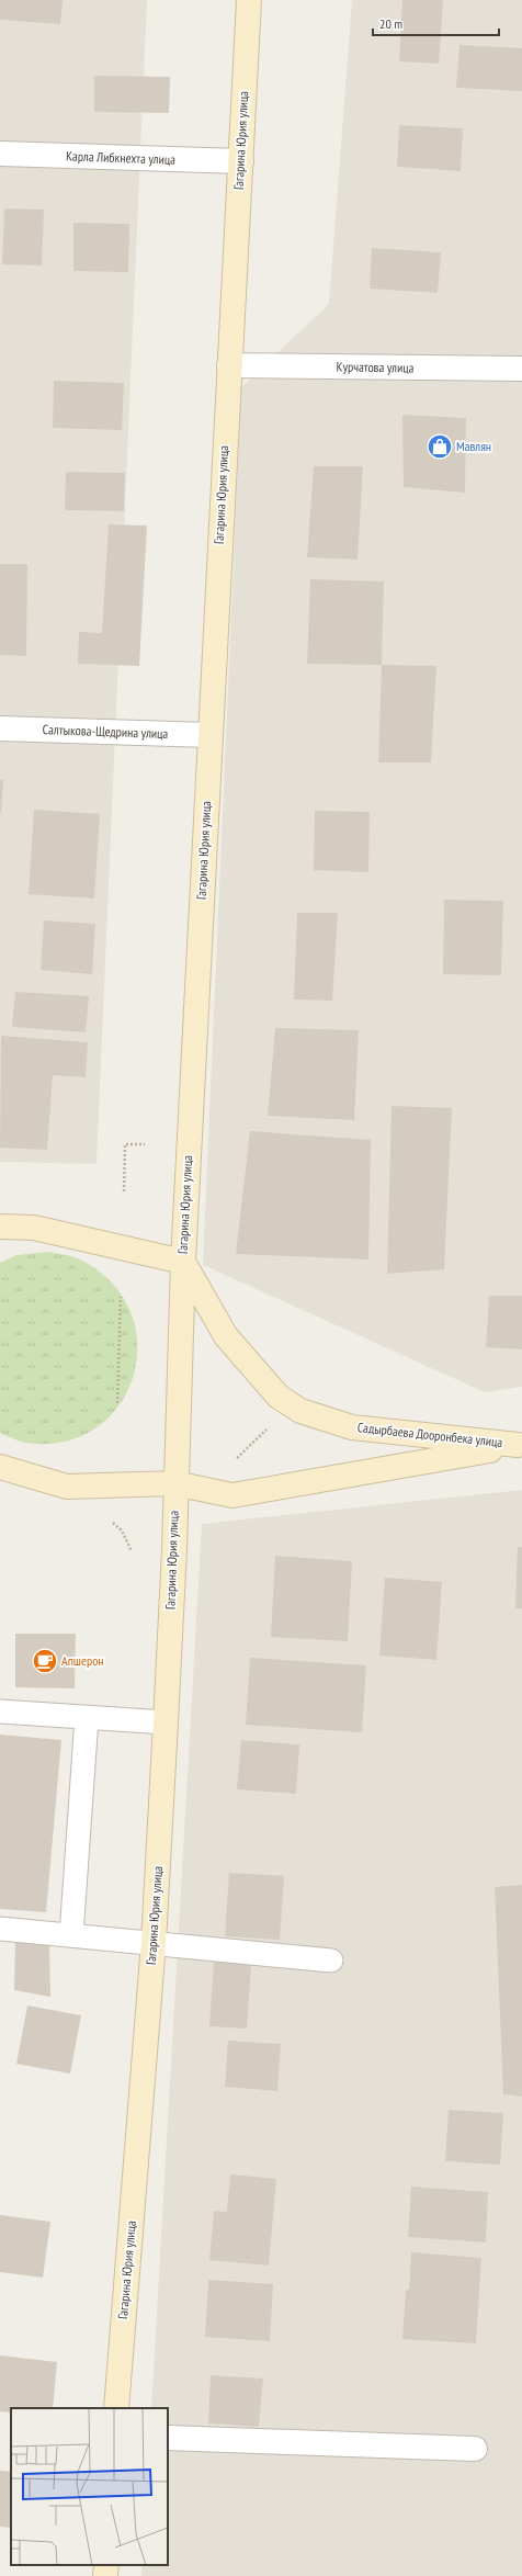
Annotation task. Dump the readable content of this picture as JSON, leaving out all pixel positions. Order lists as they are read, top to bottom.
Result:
{
  "streets": {
    "main road": ["Гагарина Юрия улица", "Садырбаева Дооронбека улица"],
    "street": ["Карла Либкнехта улица", "Курчатова улица", "Салтыкова-Щедрина улица"]
  },
  "crossings": [
    ["Гагарина Юрия улица", "Карла Либкнехта улица"],
    ["Гагарина Юрия улица", "Курчатова улица"],
    ["Гагарина Юрия улица", "Салтыкова-Щедрина улица"],
    ["Гагарина Юрия улица", "Садырбаева Дооронбека улица"]
  ],
  "places": {
    "shop": ["Мавлян"],
    "cafe": ["Апшерон"]
  },
  "scale_bar": "20 m"
}
